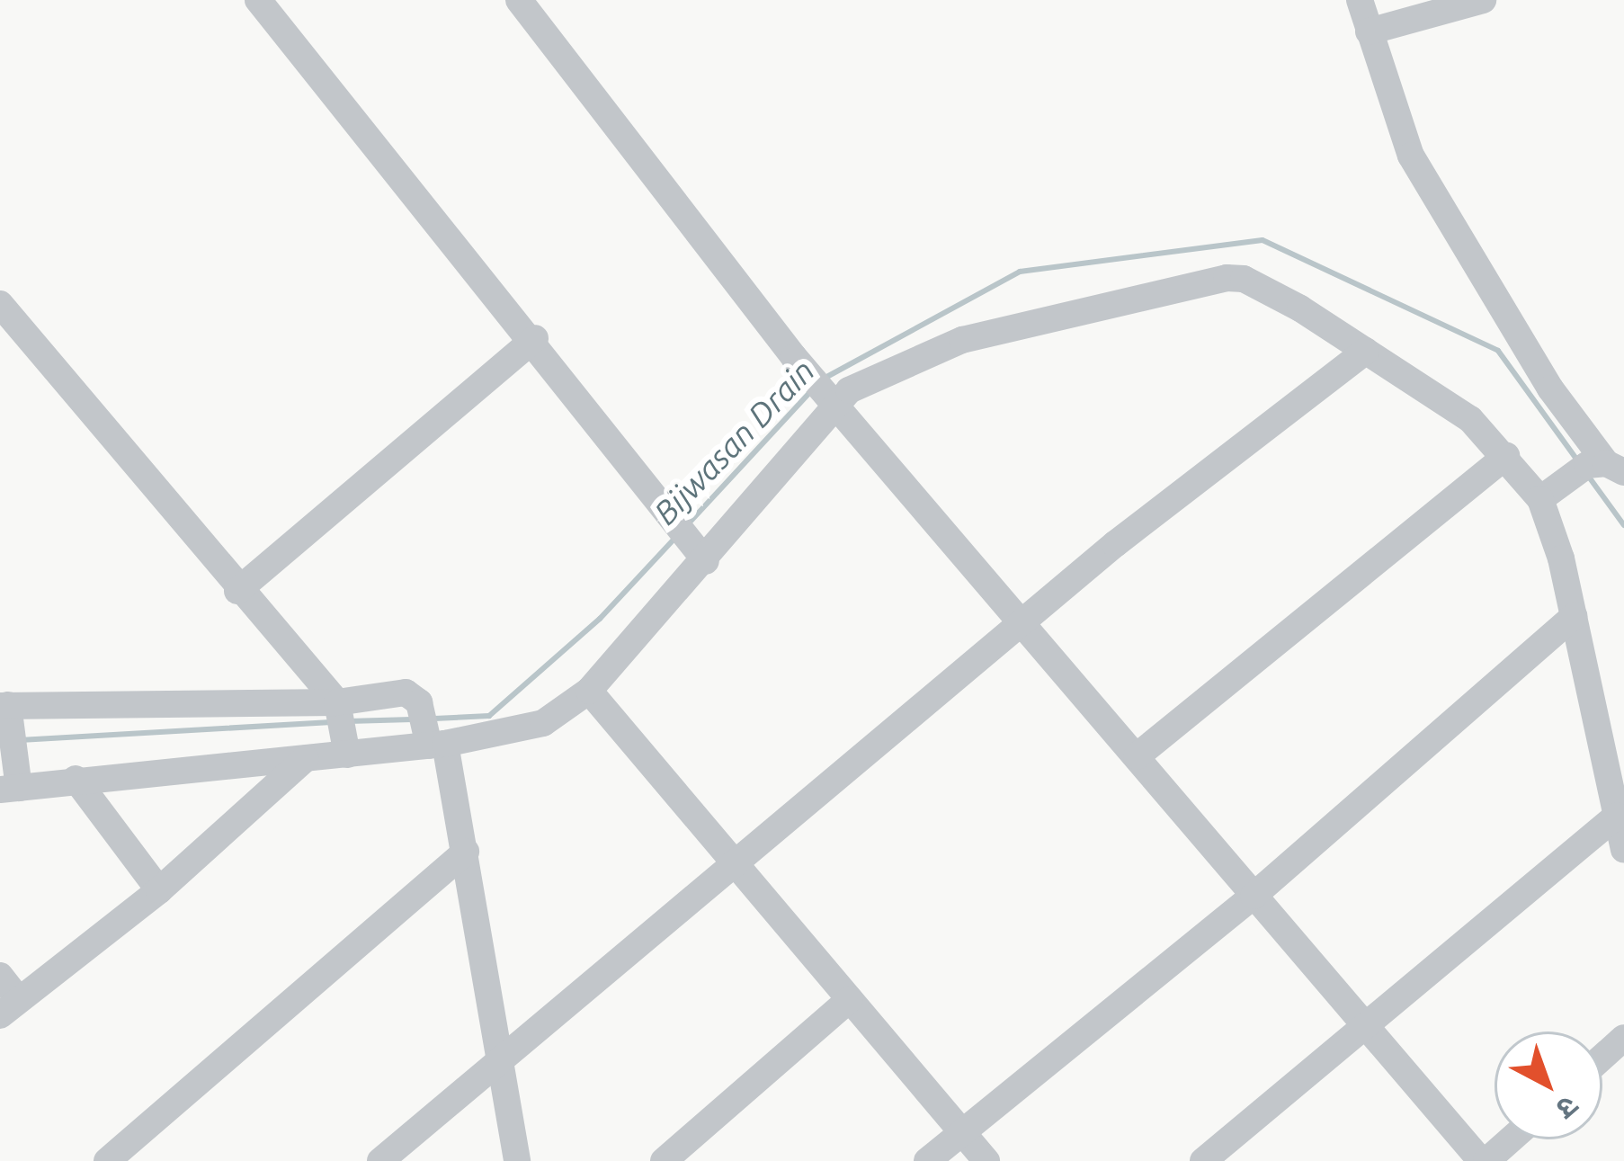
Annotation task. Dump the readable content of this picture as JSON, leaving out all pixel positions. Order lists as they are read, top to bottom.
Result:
{
  "water": ["Bijwasan Drain"],
  "north": "bottom right"
}
